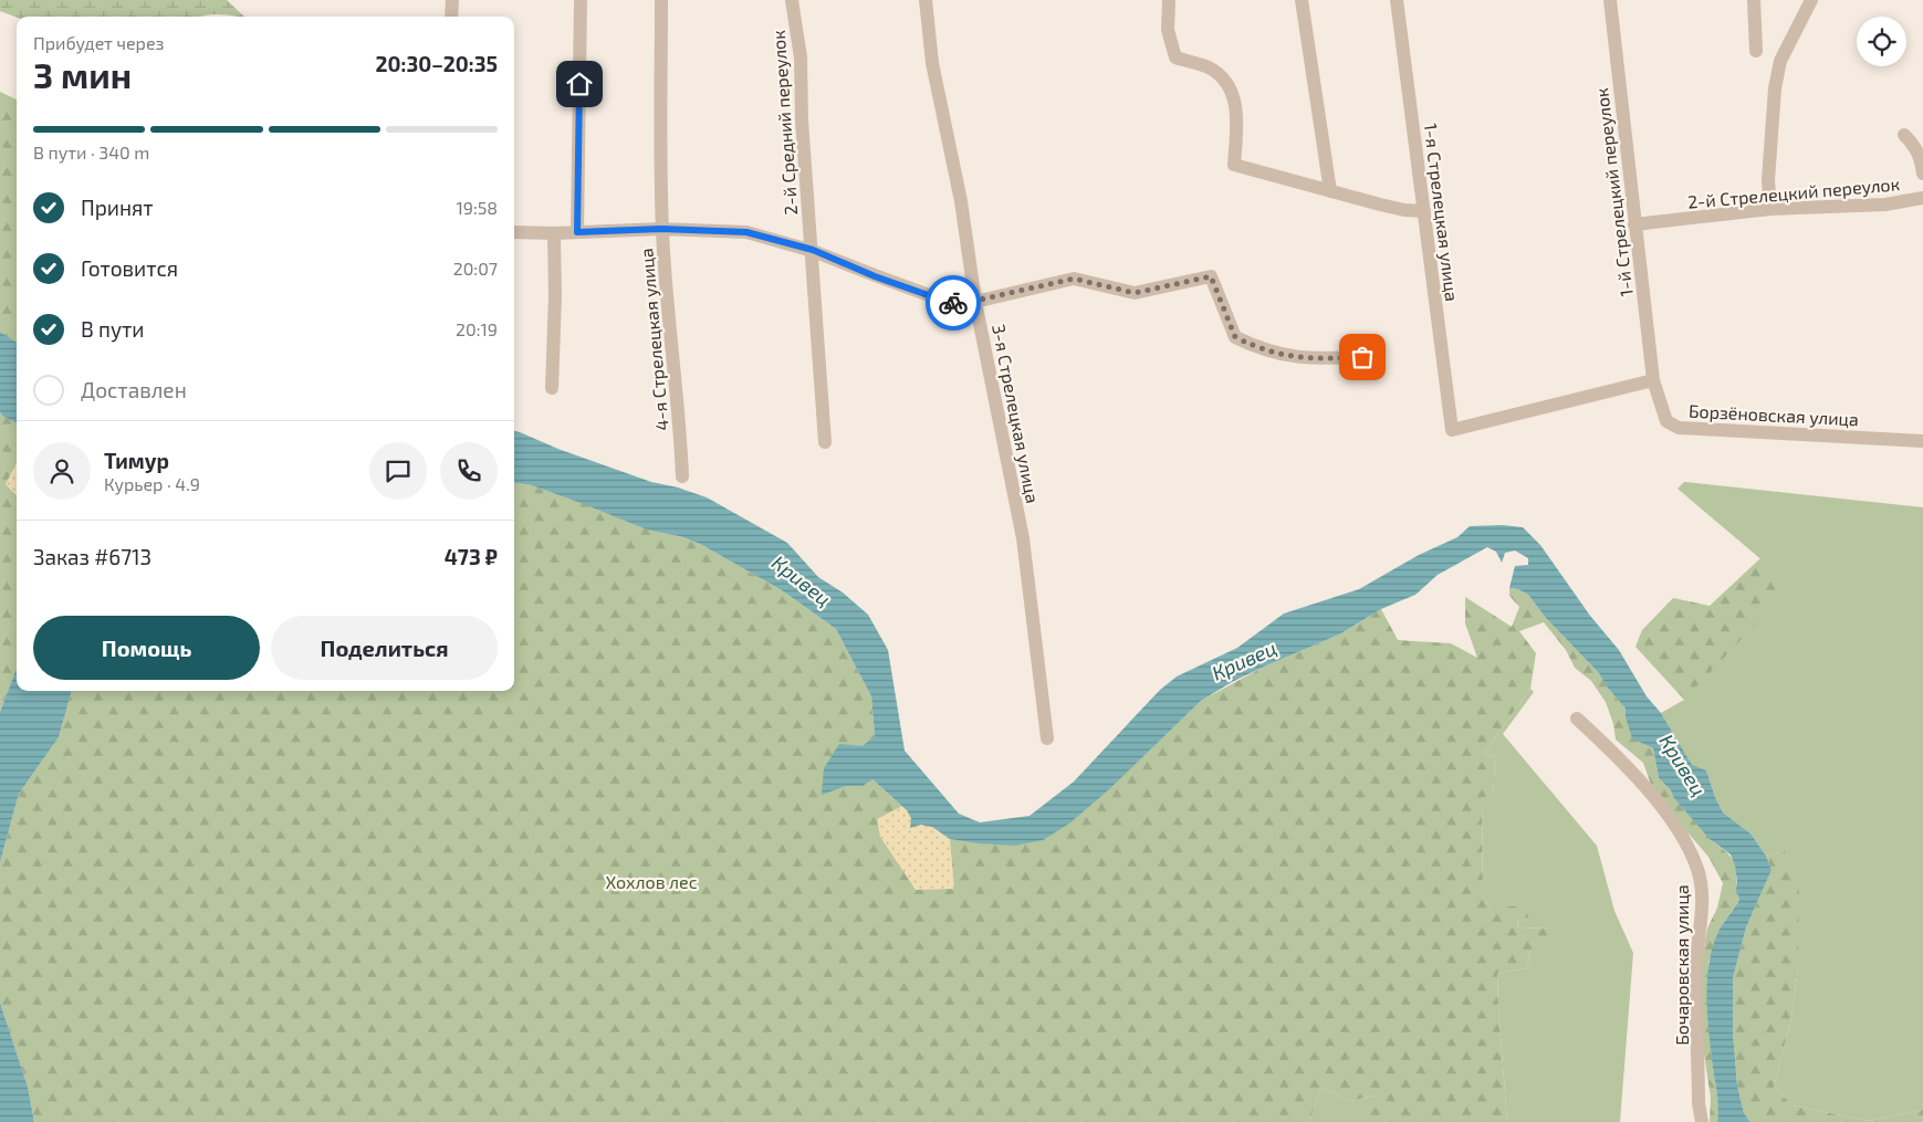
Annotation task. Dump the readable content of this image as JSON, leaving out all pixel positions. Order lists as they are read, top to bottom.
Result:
{
  "streets": {
    "street": [
      "2-й Средний переулок",
      "1-й Стрелецкий переулок",
      "2-й Стрелецкий переулок",
      "1-я Стрелецкая улица",
      "4-я Стрелецкая улица",
      "3-я Стрелецкая улица",
      "Борзёновская улица",
      "Бочаровская улица"
    ]
  },
  "crossings": [
    ["1-й Стрелецкий переулок", "2-й Стрелецкий переулок"],
    ["1-й Стрелецкий переулок", "1-я Стрелецкая улица"],
    ["1-й Стрелецкий переулок", "Борзёновская улица"],
    ["1-я Стрелецкая улица", "Борзёновская улица"]
  ],
  "water": ["Кривец"],
  "parks": ["Хохлов лес"],
  "page": {
    "heading": ["3 мин", "Прибудет через", "20:30–20:35"],
    "panel": [
      "Тимур",
      "Курьер · 4.9",
      "Заказ #6713",
      "473 ₽"
    ],
    "bar": "В пути · 340 m",
    "list": [
      ["Принят", "19:58"],
      ["Готовится", "20:07"],
      ["В пути", "20:19"],
      "Доставлен"
    ],
    "buttons": ["Помощь", "Поделиться"]
  }
}
